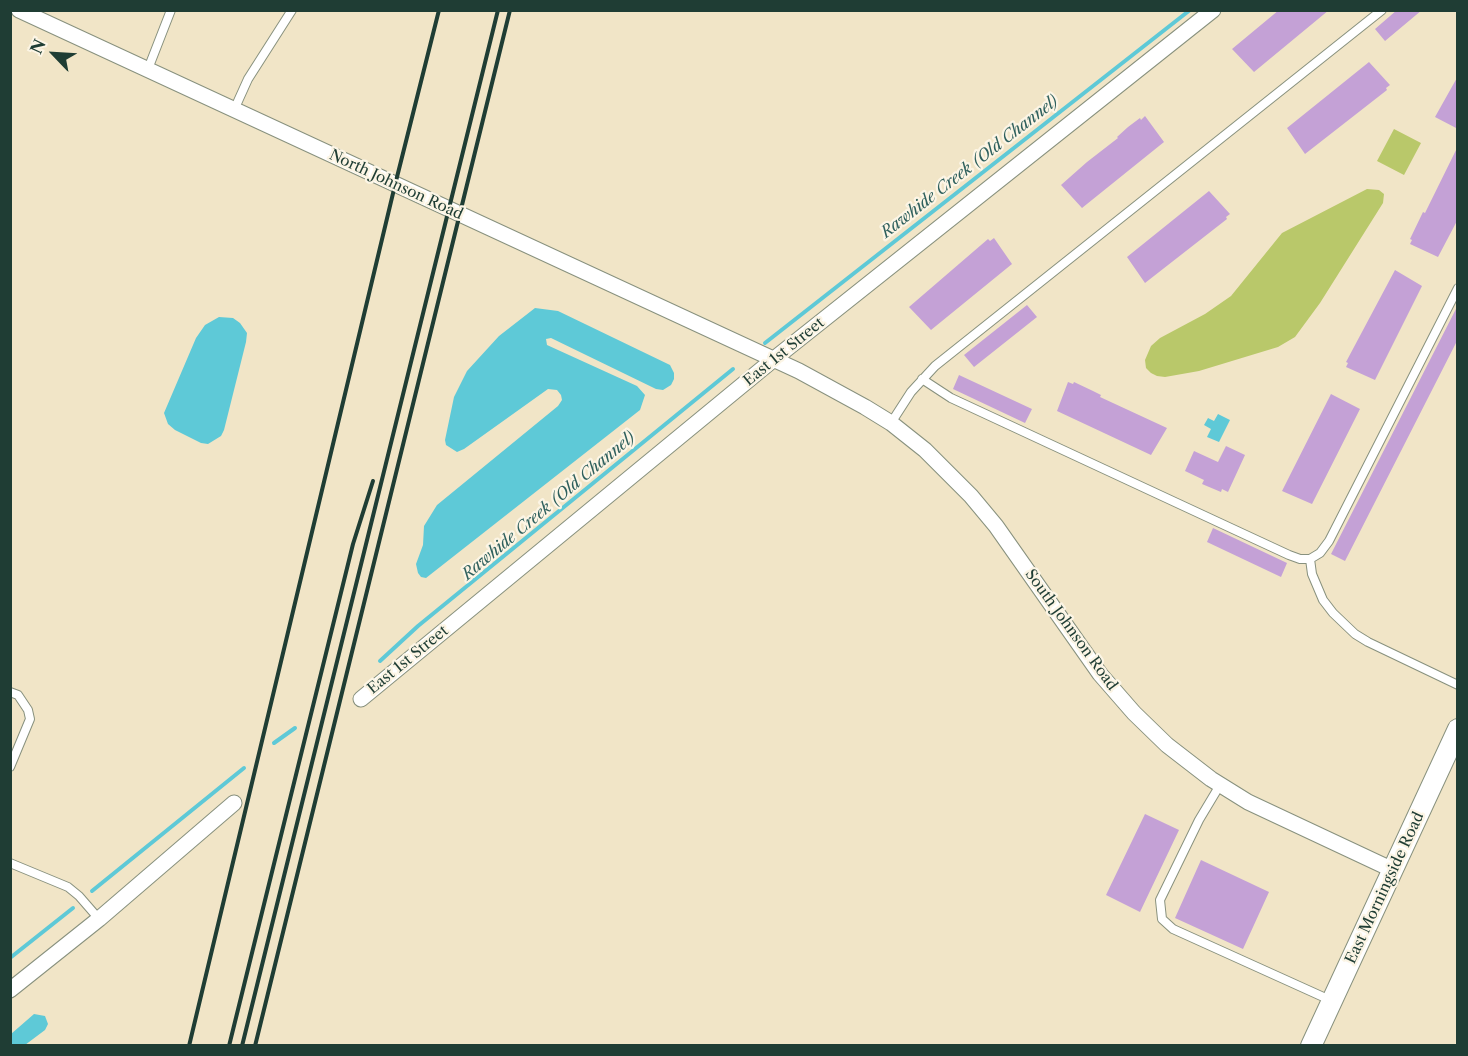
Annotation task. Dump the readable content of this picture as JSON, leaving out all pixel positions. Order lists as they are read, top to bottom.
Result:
{
  "streets": {
    "street": [
      "North Johnson Road",
      "East 1st Street",
      "South Johnson Road",
      "East Morningside Road"
    ]
  },
  "crossings": [
    ["North Johnson Road", "East 1st Street"],
    ["North Johnson Road", "South Johnson Road"],
    ["East 1st Street", "South Johnson Road"],
    ["South Johnson Road", "East Morningside Road"]
  ],
  "water": ["Rawhide Creek (Old Channel)"],
  "north": "top left"
}
